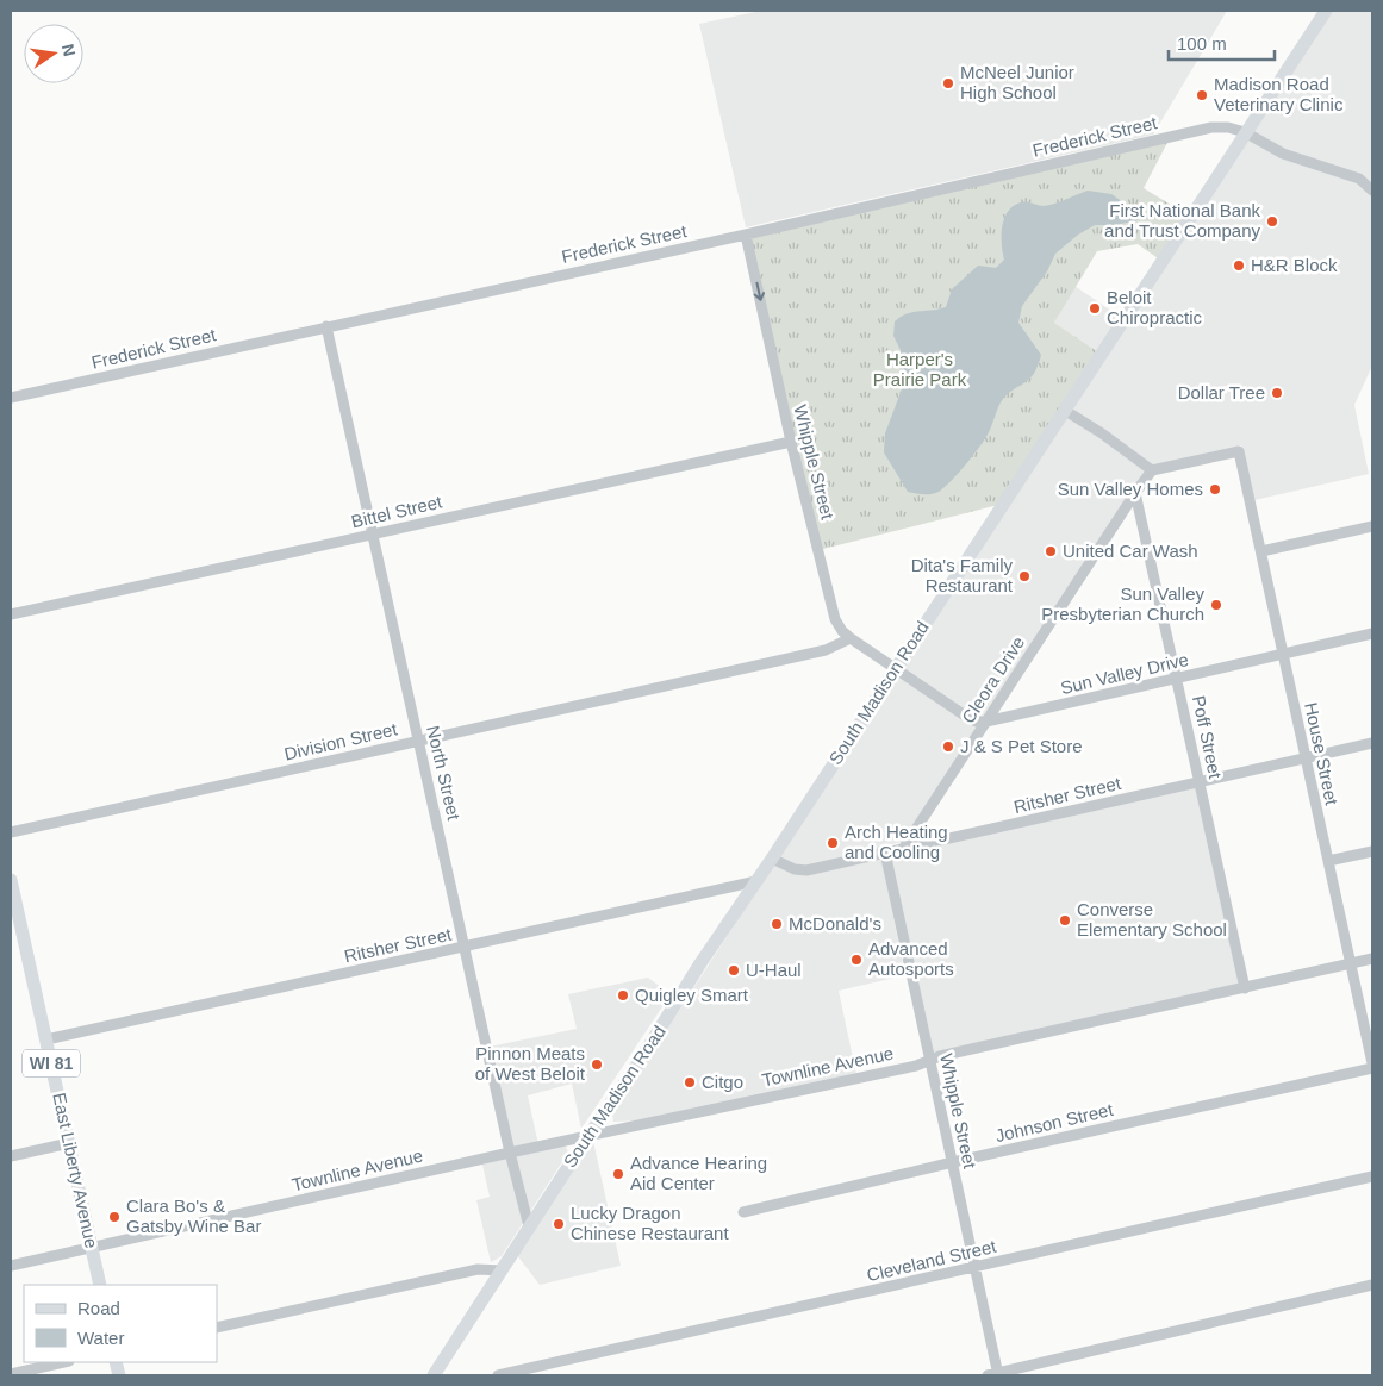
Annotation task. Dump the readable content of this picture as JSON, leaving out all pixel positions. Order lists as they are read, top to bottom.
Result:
{
  "streets": {
    "main road": ["South Madison Road", "WI 81", "East Liberty Avenue"],
    "street": [
      "Frederick Street",
      "Whipple Street",
      "Bittel Street",
      "Sun Valley Drive",
      "Cleora Drive",
      "Poff Street",
      "Division Street",
      "House Street",
      "North Street",
      "Ritsher Street",
      "Townline Avenue",
      "Johnson Street",
      "Cleveland Street"
    ]
  },
  "crossings": [
    ["Frederick Street", "Whipple Street"],
    ["Frederick Street", "South Madison Road"],
    ["Frederick Street", "North Street"],
    ["Whipple Street", "Bittel Street"],
    ["Whipple Street", "South Madison Road"],
    ["Whipple Street", "Division Street"],
    ["Whipple Street", "Ritsher Street"],
    ["Whipple Street", "Townline Avenue"],
    ["Whipple Street", "Johnson Street"],
    ["Whipple Street", "Cleveland Street"],
    ["Bittel Street", "North Street"],
    ["Sun Valley Drive", "Cleora Drive"],
    ["Sun Valley Drive", "Poff Street"],
    ["Sun Valley Drive", "House Street"],
    ["Cleora Drive", "Poff Street"],
    ["Cleora Drive", "House Street"],
    ["Cleora Drive", "Ritsher Street"],
    ["South Madison Road", "North Street"],
    ["South Madison Road", "Ritsher Street"],
    ["South Madison Road", "Townline Avenue"],
    ["Poff Street", "Ritsher Street"],
    ["Poff Street", "Townline Avenue"],
    ["Division Street", "North Street"],
    ["House Street", "Ritsher Street"],
    ["House Street", "Townline Avenue"],
    ["North Street", "Ritsher Street"],
    ["North Street", "Townline Avenue"],
    ["Ritsher Street", "East Liberty Avenue"],
    ["Townline Avenue", "East Liberty Avenue"]
  ],
  "parks": ["Harper's Prairie Park"],
  "places": [
    "McNeel Junior High School",
    "Madison Road Veterinary Clinic",
    "First National Bank and Trust Company",
    "H&R Block",
    "Beloit Chiropractic",
    "Dollar Tree",
    "Sun Valley Homes",
    "United Car Wash",
    "Dita's Family Restaurant",
    "Sun Valley Presbyterian Church",
    "J & S Pet Store",
    "Arch Heating and Cooling",
    "Converse Elementary School",
    "McDonald's",
    "Advanced Autosports",
    "U-Haul",
    "Quigley Smart",
    "Pinnon Meats of West Beloit",
    "Citgo",
    "Advance Hearing Aid Center",
    "Clara Bo's & Gatsby Wine Bar",
    "Lucky Dragon Chinese Restaurant"
  ],
  "legend": ["Road", "Water"],
  "scale_bar": "100 m",
  "north": "right"
}
